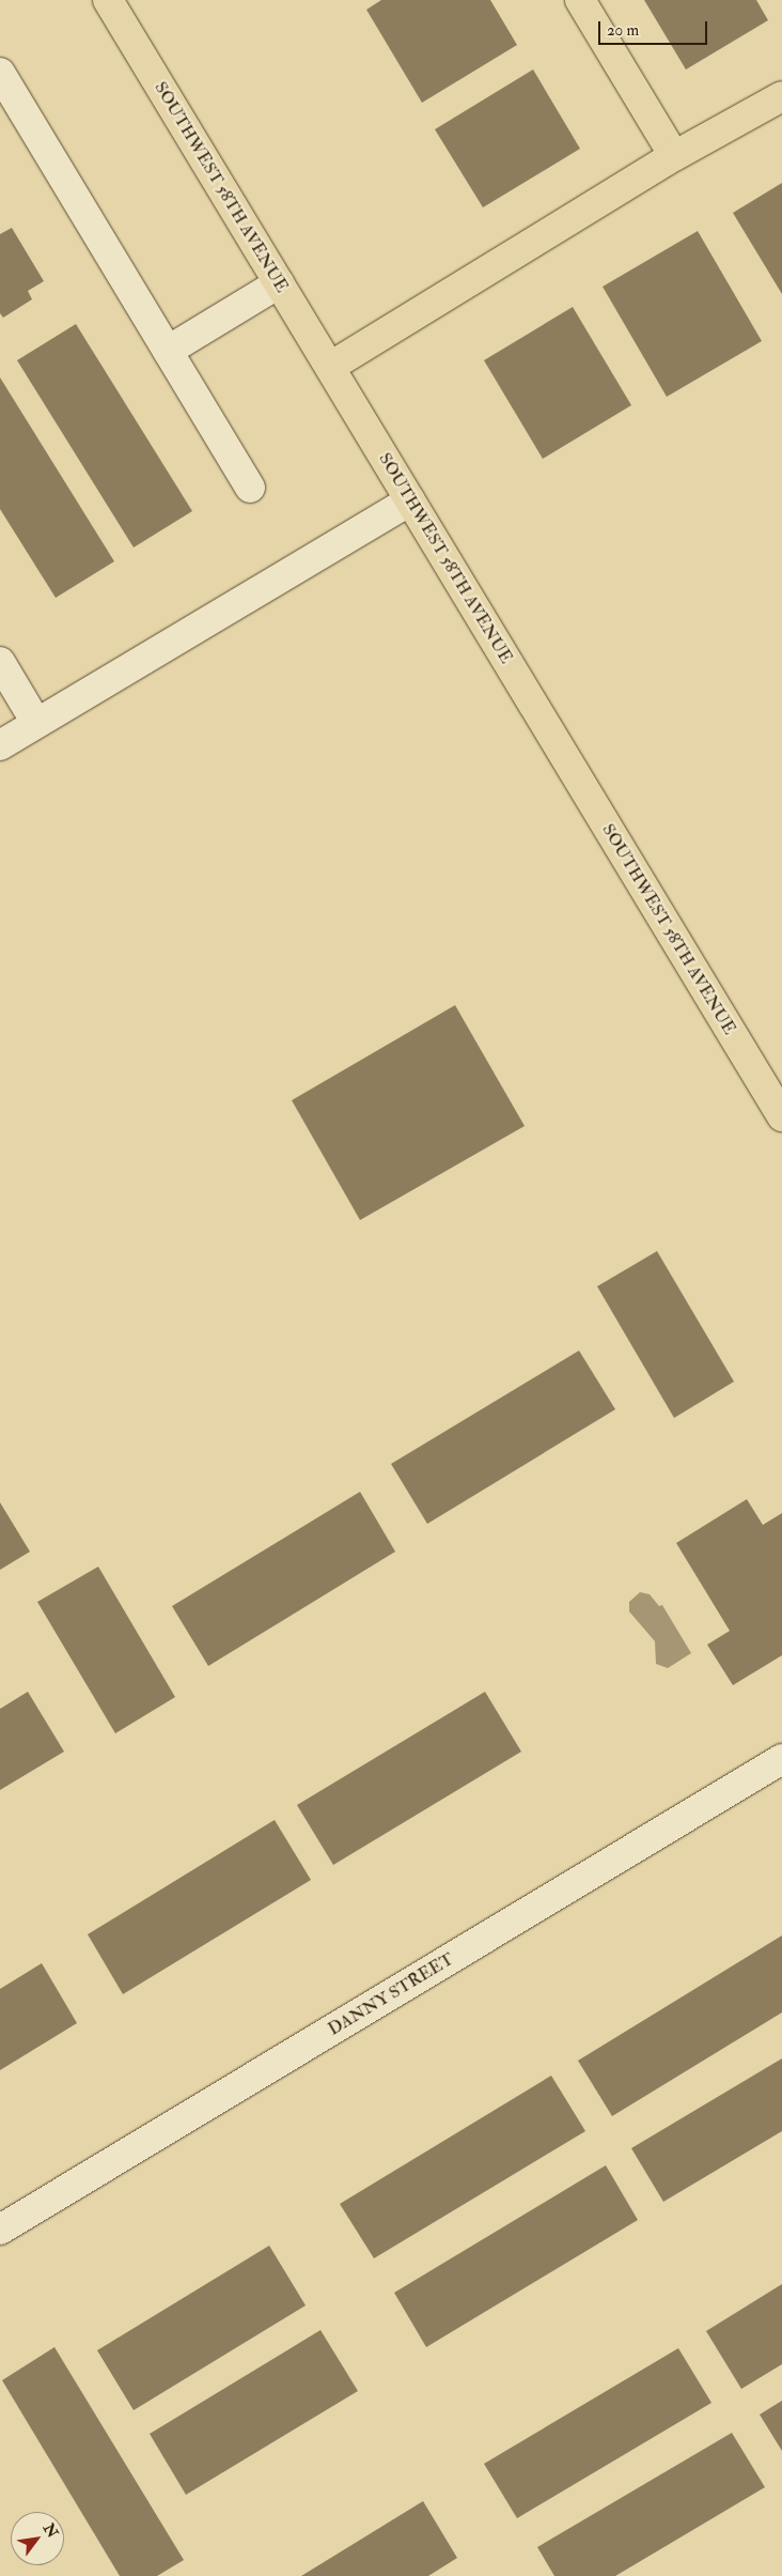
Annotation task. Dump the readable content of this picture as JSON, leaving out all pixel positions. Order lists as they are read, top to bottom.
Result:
{
  "streets": {
    "main road": ["SOUTHWEST 58TH AVENUE"],
    "street": ["DANNY STREET"]
  },
  "scale_bar": "20 m",
  "north": "top right"
}
